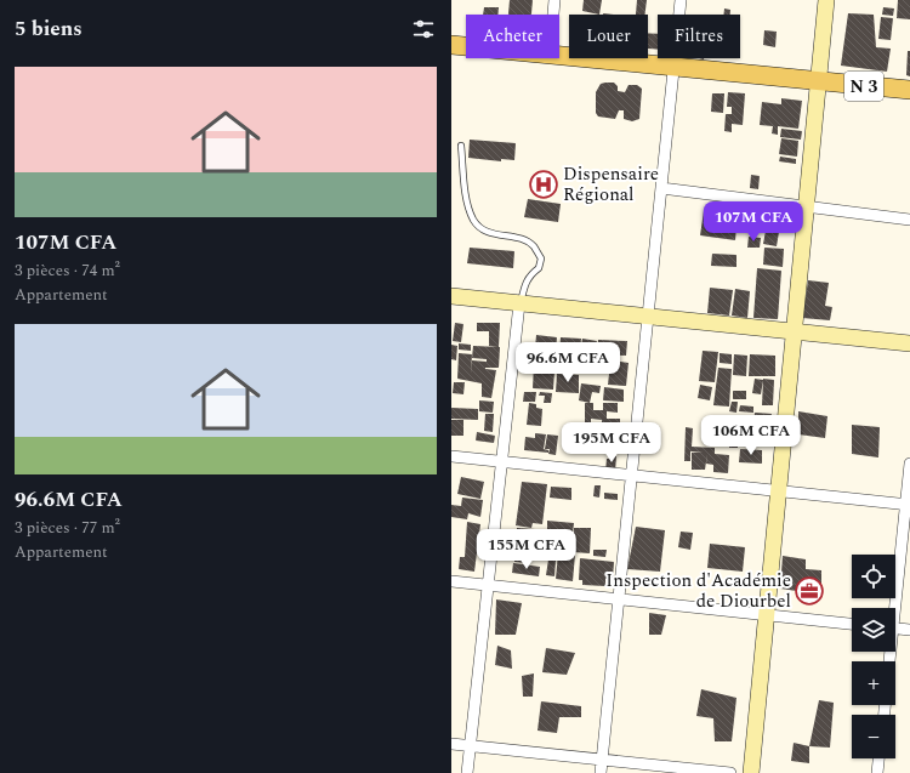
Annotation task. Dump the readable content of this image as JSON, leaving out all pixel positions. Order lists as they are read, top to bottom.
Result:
{
  "streets": {
    "main road": ["N 3"]
  },
  "places": {
    "hospital": ["Dispensaire Régional"],
    "office": ["Inspection d'Académie de Diourbel"]
  },
  "page": {
    "heading": "5 biens",
    "chip": ["Acheter", "Louer", "Filtres"],
    "list": [
      {
        "name": "107M CFA",
        "note": "3 pièces · 74 m² · Appartement"
      },
      {
        "name": "96.6M CFA",
        "note": "3 pièces · 77 m² · Appartement"
      }
    ],
    "price": [
      "107M CFA",
      "96.6M CFA",
      "106M CFA",
      "195M CFA",
      "155M CFA"
    ],
    "map_buttons": ["+", "−"]
  }
}
